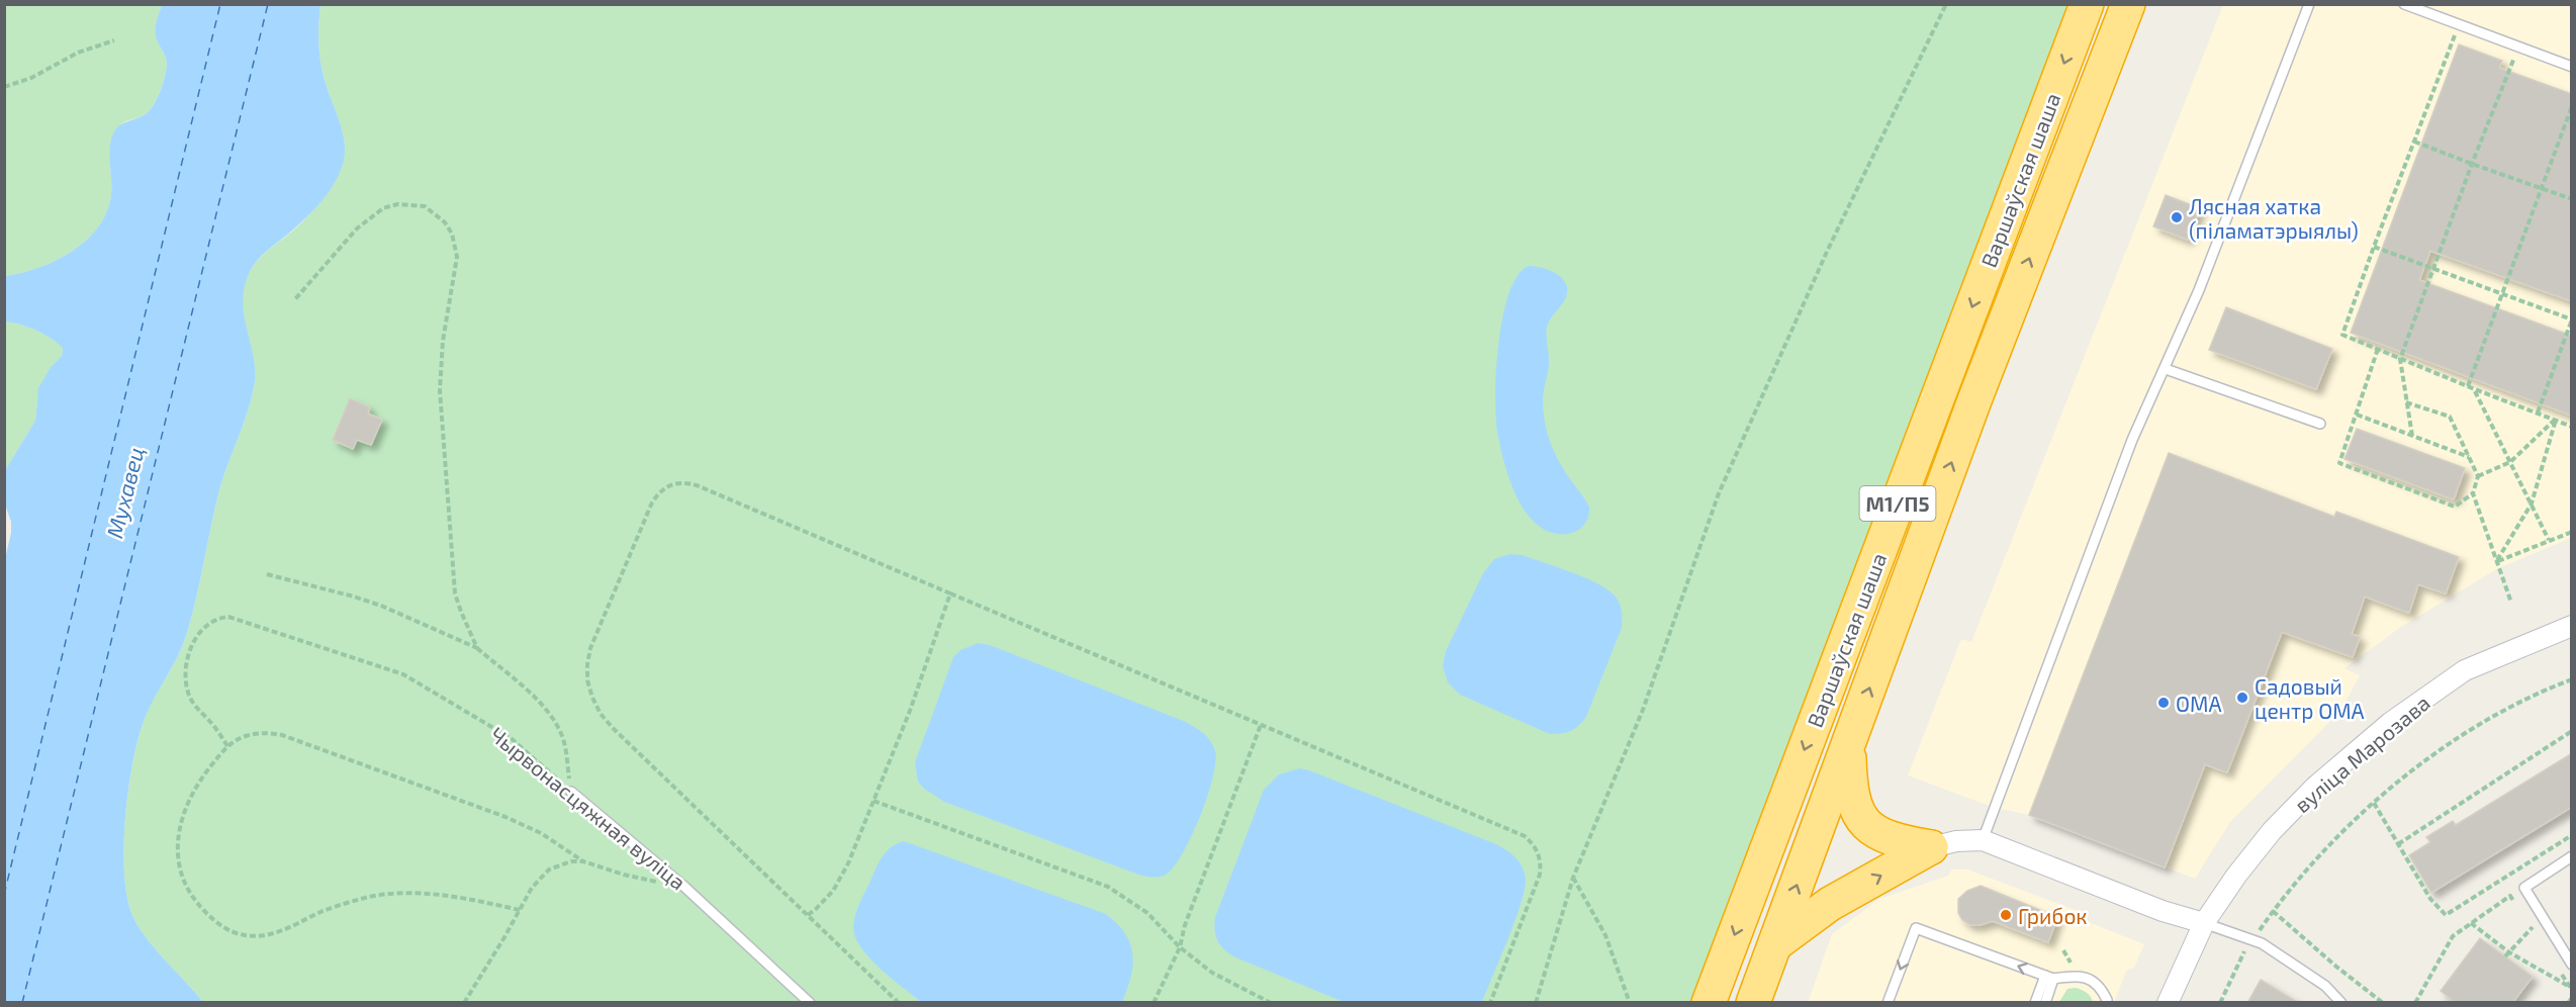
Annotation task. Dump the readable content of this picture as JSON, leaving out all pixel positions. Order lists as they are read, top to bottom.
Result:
{
  "streets": {
    "highway": ["Варшаўская шаша", "М1/П5"],
    "street": ["вуліца Марозава"],
    "lane": ["Чырвонасцяжная вуліца"]
  },
  "water": ["Мухавец"],
  "places": [
    "Лясная хатка (піламатэрыялы)",
    "Садовый центр ОМА",
    "ОМА",
    "Грибок"
  ]
}
